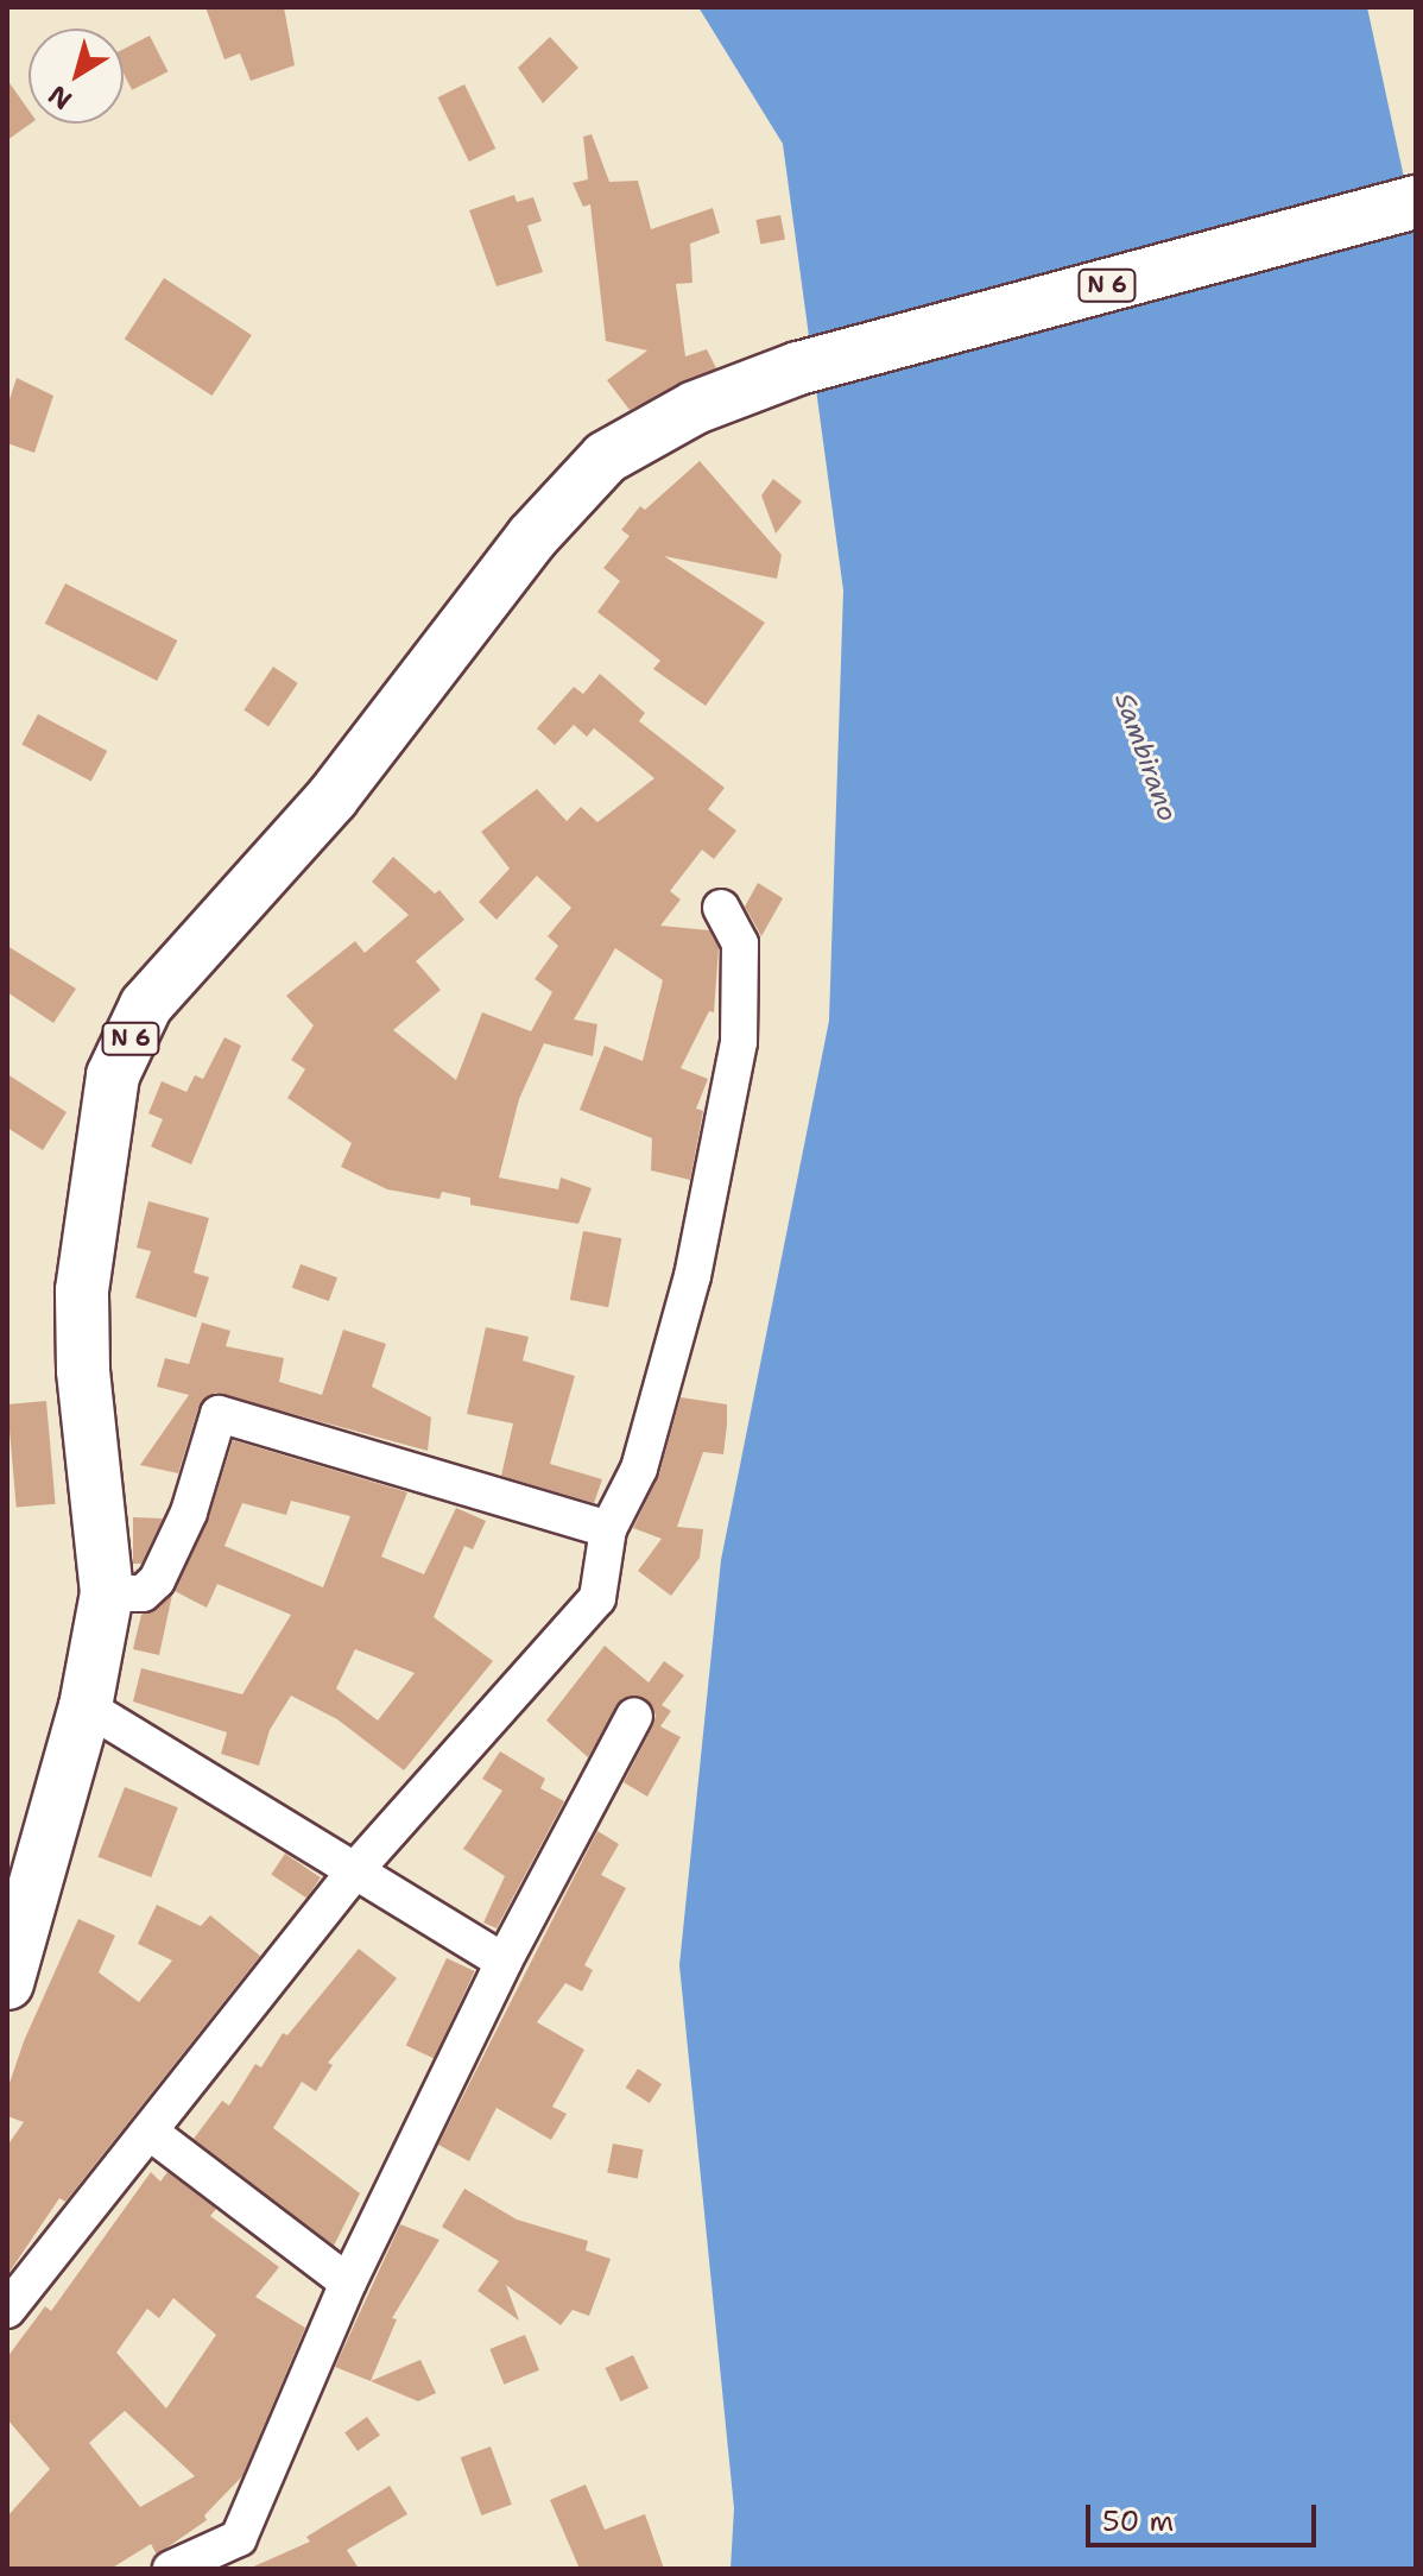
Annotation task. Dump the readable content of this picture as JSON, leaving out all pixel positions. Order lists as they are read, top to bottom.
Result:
{
  "streets": {
    "main road": ["N 6"]
  },
  "water": ["Sambirano"],
  "scale_bar": "50 m",
  "north": "bottom left"
}
